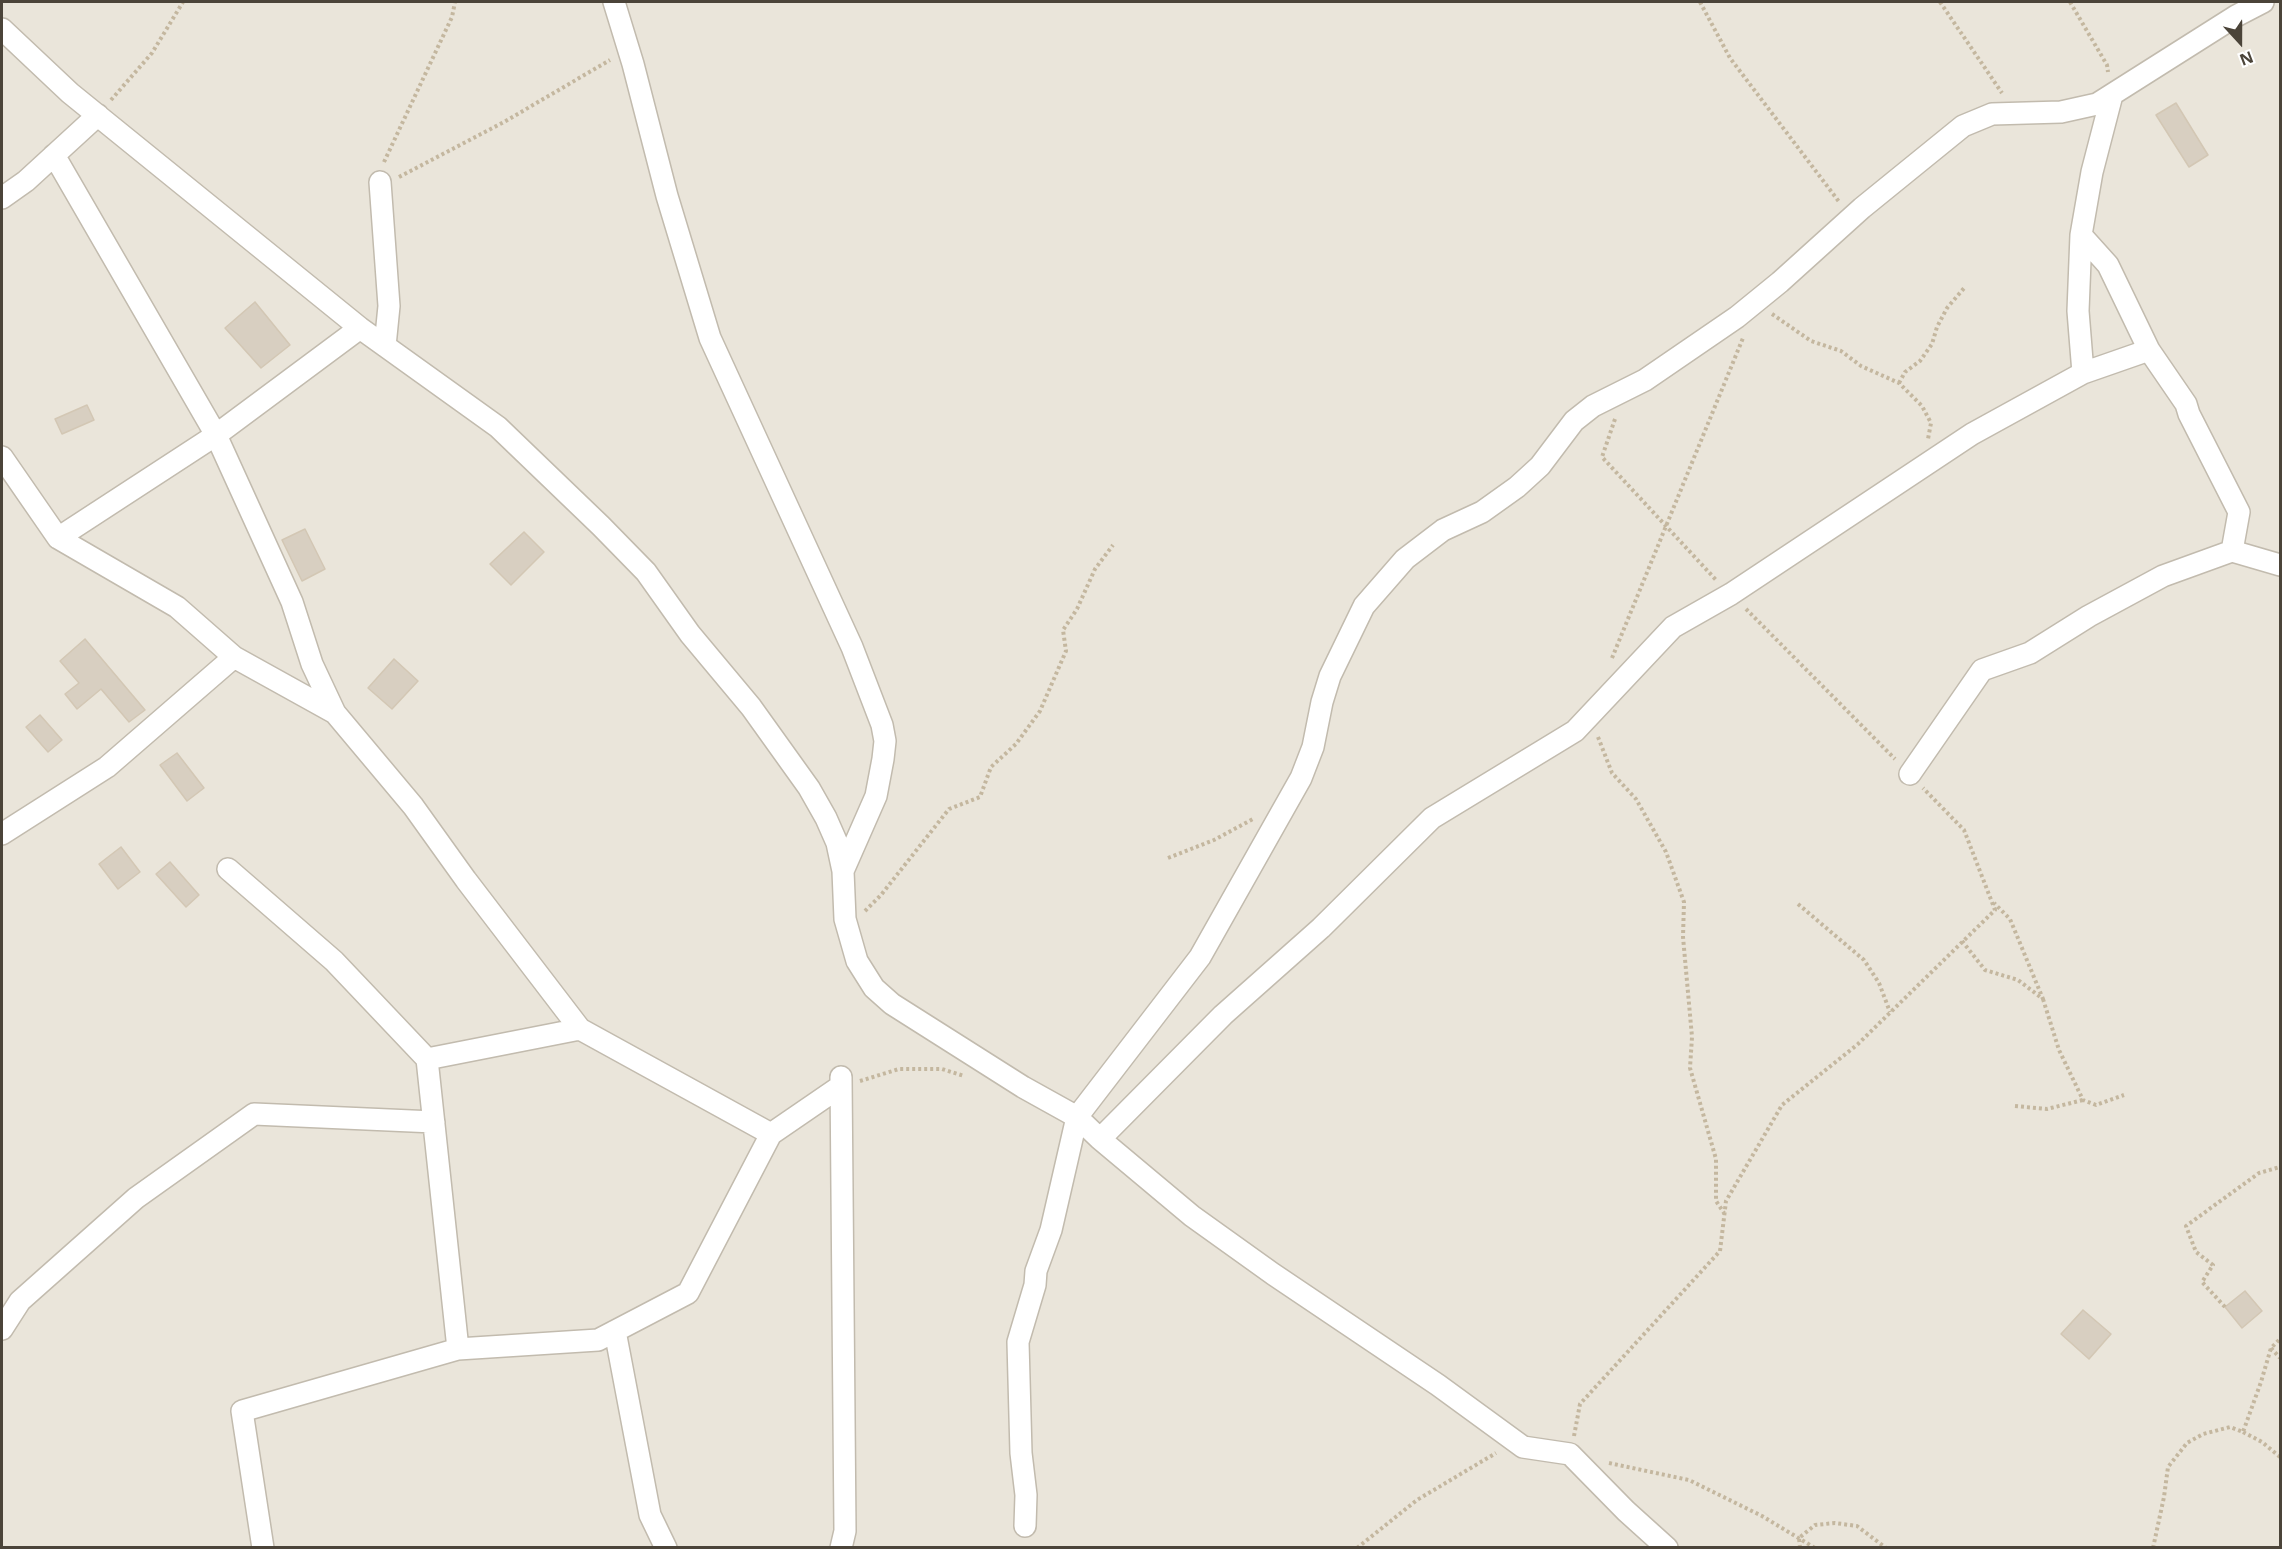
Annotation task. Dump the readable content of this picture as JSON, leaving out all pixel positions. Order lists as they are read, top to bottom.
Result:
{
  "north": "bottom"
}
